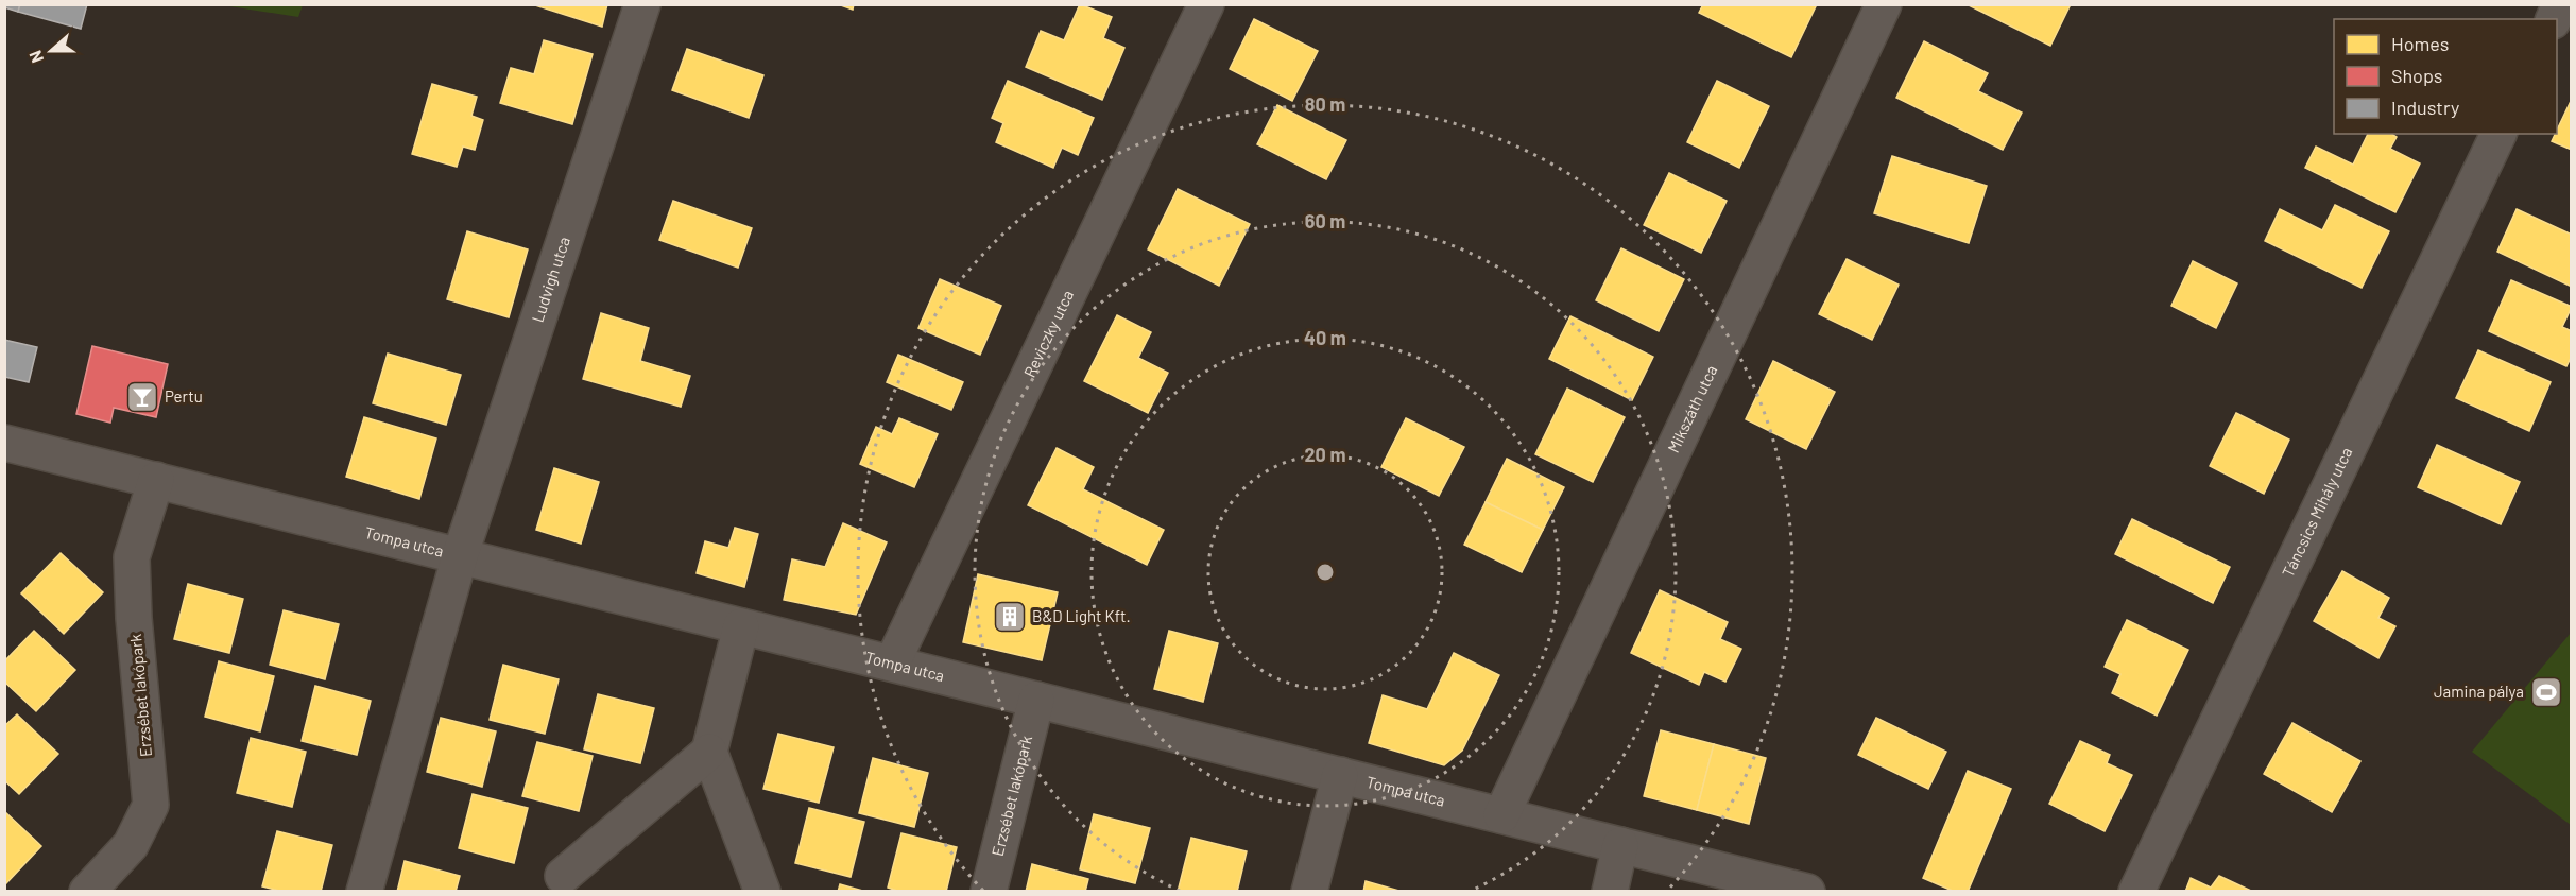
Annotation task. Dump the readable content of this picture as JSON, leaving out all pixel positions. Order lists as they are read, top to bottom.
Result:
{
  "streets": {
    "street": [
      "Ludvigh utca",
      "Reviczky utca",
      "Mikszáth utca",
      "Táncsics Mihály utca",
      "Tompa utca",
      "Erzsébet lakópark"
    ]
  },
  "crossings": [
    ["Ludvigh utca", "Tompa utca"],
    ["Reviczky utca", "Tompa utca"],
    ["Mikszáth utca", "Tompa utca"],
    ["Tompa utca", "Erzsébet lakópark"]
  ],
  "places": {
    "bar": ["Pertu"],
    "building": ["B&D Light Kft."],
    "sports": ["Jamina pálya"]
  },
  "legend": ["Homes", "Shops", "Industry"],
  "north": "left",
  "rings": [
    "80 m",
    "60 m",
    "40 m",
    "20 m"
  ]
}
